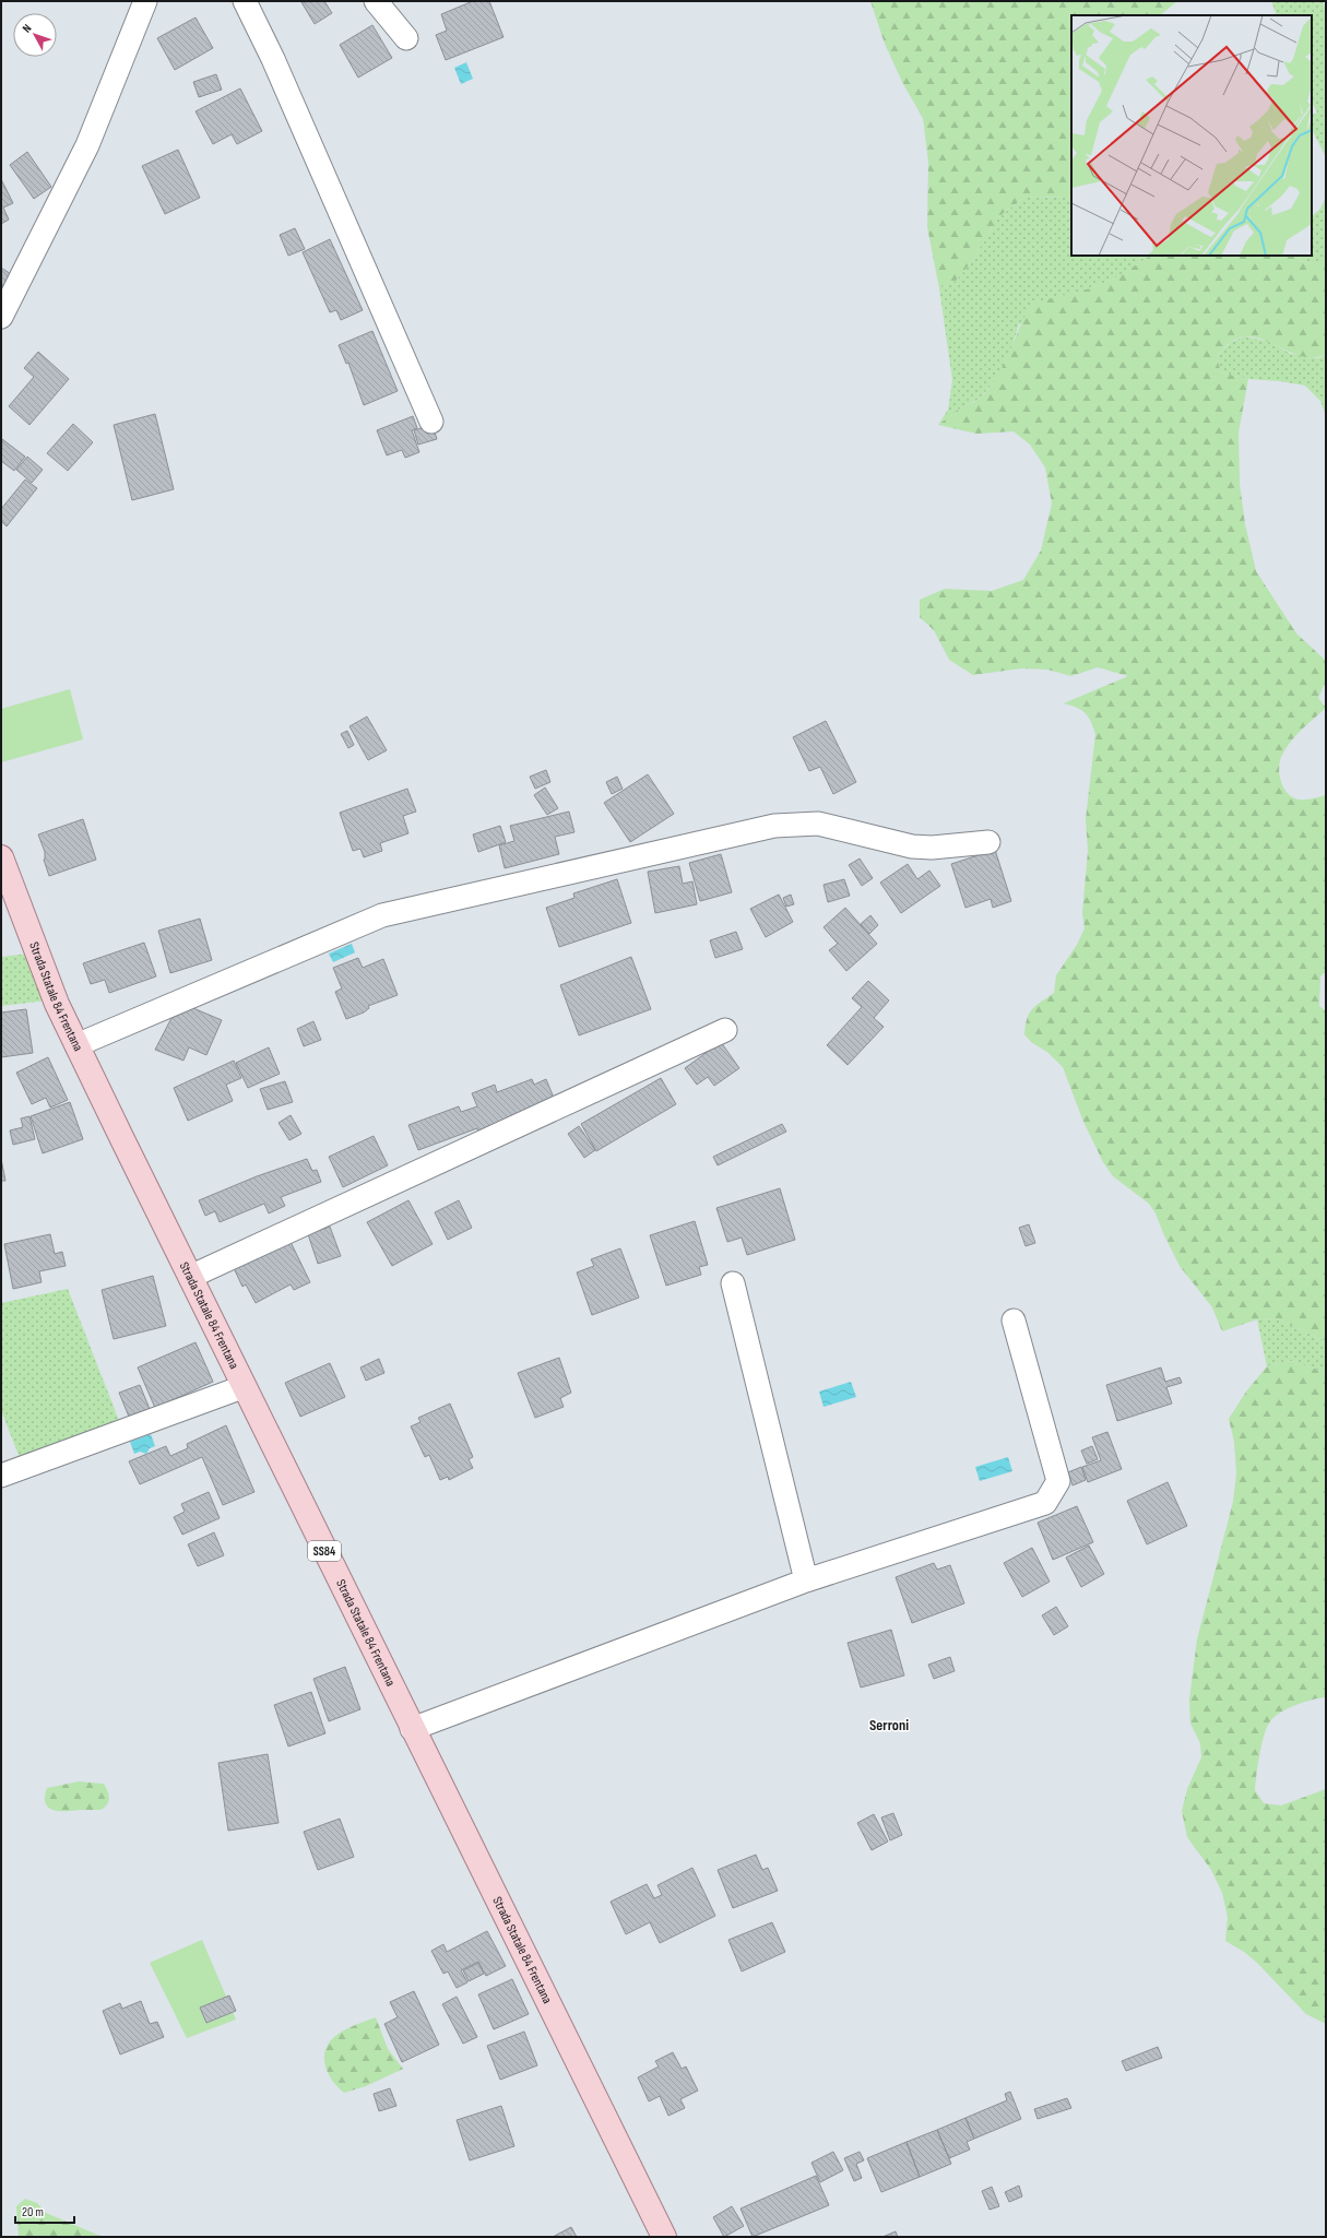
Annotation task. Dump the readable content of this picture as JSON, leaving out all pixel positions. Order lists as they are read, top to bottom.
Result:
{
  "streets": {
    "main road": ["Strada Statale 84 Frentana", "SS84"]
  },
  "districts": ["Serroni"],
  "scale_bar": "20 m",
  "north": "top left"
}
